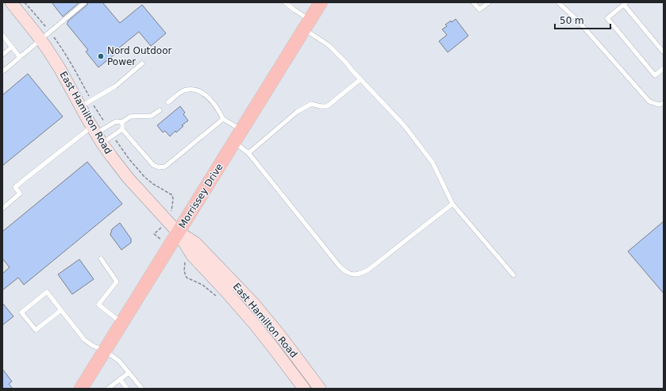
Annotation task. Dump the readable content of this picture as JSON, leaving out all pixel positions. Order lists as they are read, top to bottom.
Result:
{
  "streets": {
    "main road": ["East Hamilton Road", "Morrissey Drive"]
  },
  "crossings": [
    ["East Hamilton Road", "Morrissey Drive"]
  ],
  "places": ["Nord Outdoor Power"],
  "scale_bar": "50 m"
}
